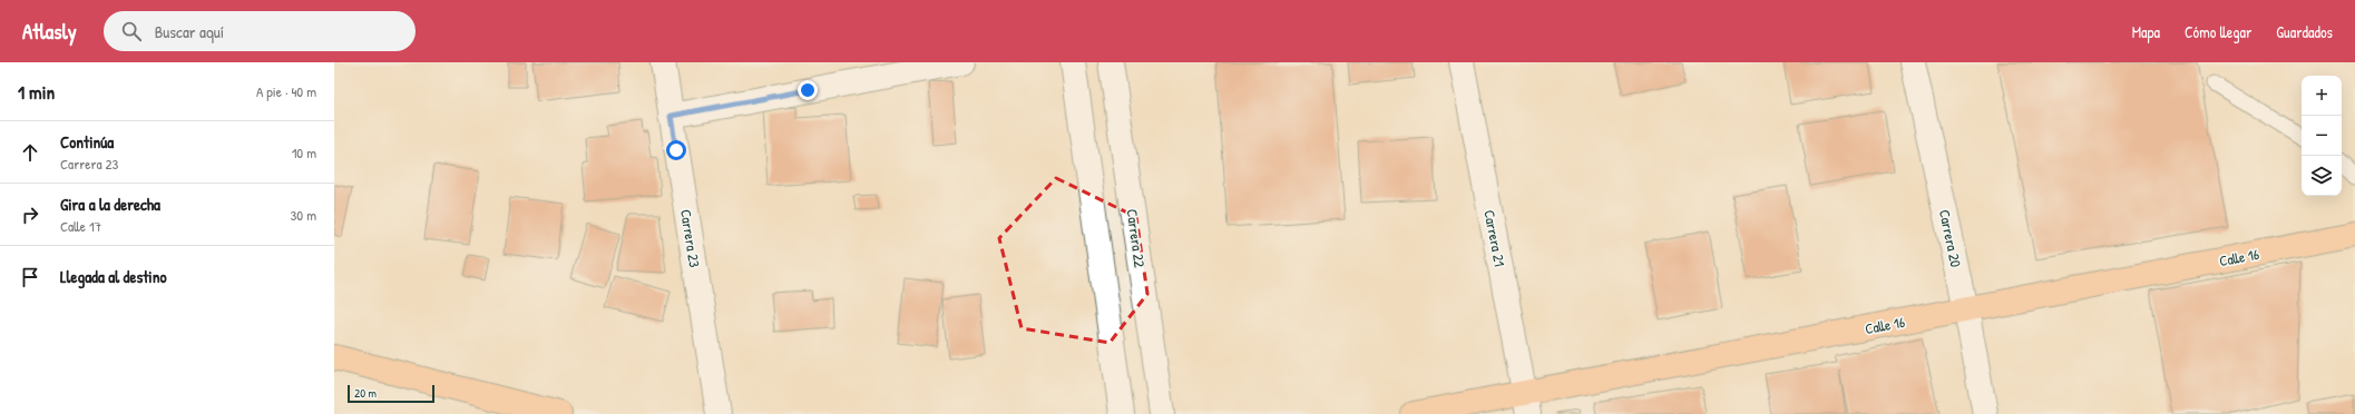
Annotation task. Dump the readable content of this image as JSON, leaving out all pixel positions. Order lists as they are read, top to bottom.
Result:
{
  "streets": {
    "highway": ["Calle 16"],
    "street": [
      "Carrera 23",
      "Carrera 22",
      "Carrera 21",
      "Carrera 20"
    ]
  },
  "crossings": [
    ["Carrera 21", "Calle 16"],
    ["Carrera 20", "Calle 16"]
  ],
  "scale_bar": "20 m",
  "page": {
    "header": "Atlasly",
    "search": "Buscar aquí",
    "nav": ["Mapa", "Cómo llegar", "Guardados"],
    "heading": ["1 min", "A pie · 40 m"],
    "map_buttons": ["+", "−"],
    "list": [
      ["Continúa", "Carrera 23", "10 m"],
      ["Gira a la derecha", "Calle 17", "30 m"],
      "Llegada al destino"
    ],
    "scale": "20 m"
  }
}
